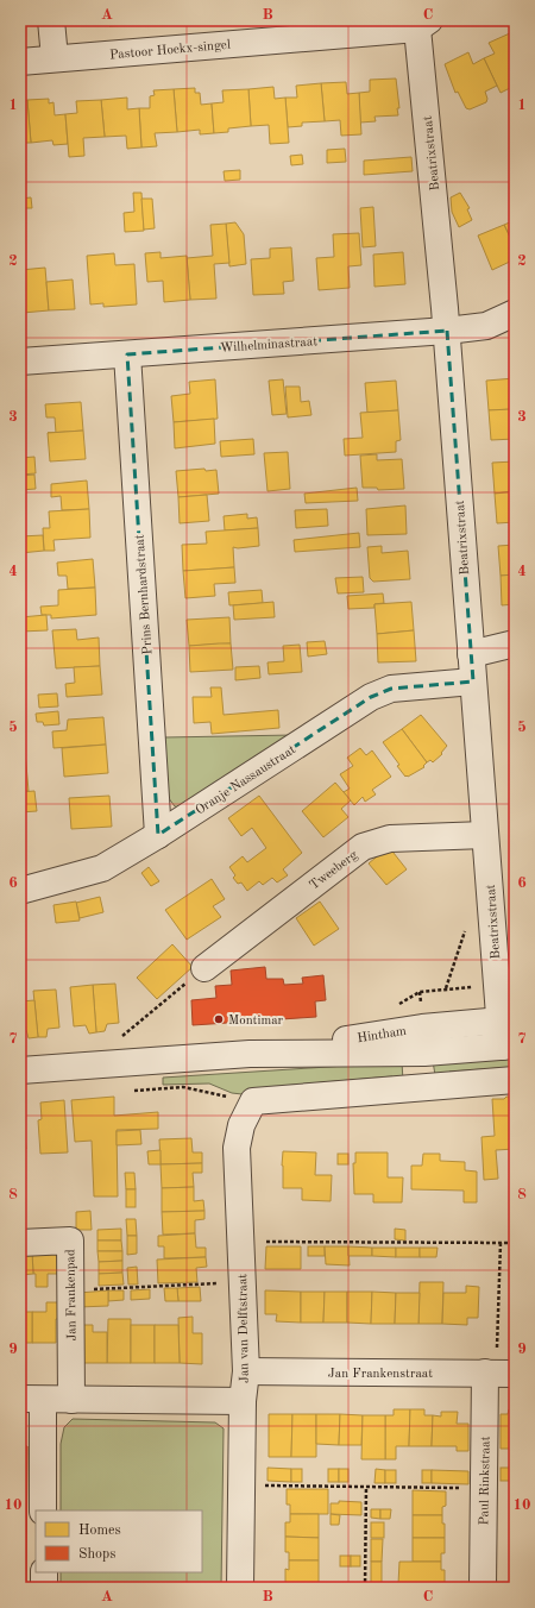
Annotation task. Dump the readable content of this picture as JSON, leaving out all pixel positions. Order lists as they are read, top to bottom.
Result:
{
  "streets": {
    "street": [
      "Pastoor Hoekx-singel",
      "Beatrixstraat",
      "Wilhelminastraat",
      "Prins Bernhardstraat",
      "Oranje Nassaustraat",
      "Tweeberg",
      "Hintham",
      "Jan Frankenpad",
      "Jan van Delftstraat",
      "Jan Frankenstraat",
      "Paul Rinkstraat"
    ]
  },
  "crossings": [
    ["Pastoor Hoekx-singel", "Beatrixstraat"],
    ["Beatrixstraat", "Wilhelminastraat"],
    ["Beatrixstraat", "Oranje Nassaustraat"],
    ["Beatrixstraat", "Tweeberg"],
    ["Beatrixstraat", "Hintham"],
    ["Wilhelminastraat", "Prins Bernhardstraat"],
    ["Prins Bernhardstraat", "Oranje Nassaustraat"],
    ["Jan van Delftstraat", "Jan Frankenstraat"],
    ["Jan Frankenstraat", "Paul Rinkstraat"]
  ],
  "places": ["Montimar"],
  "legend": ["Homes", "Shops"],
  "grid": {
    "columns": ["A", "B", "C"],
    "rows": [
      "1",
      "2",
      "3",
      "4",
      "5",
      "6",
      "7",
      "8",
      "9",
      "10"
    ]
  }
}
